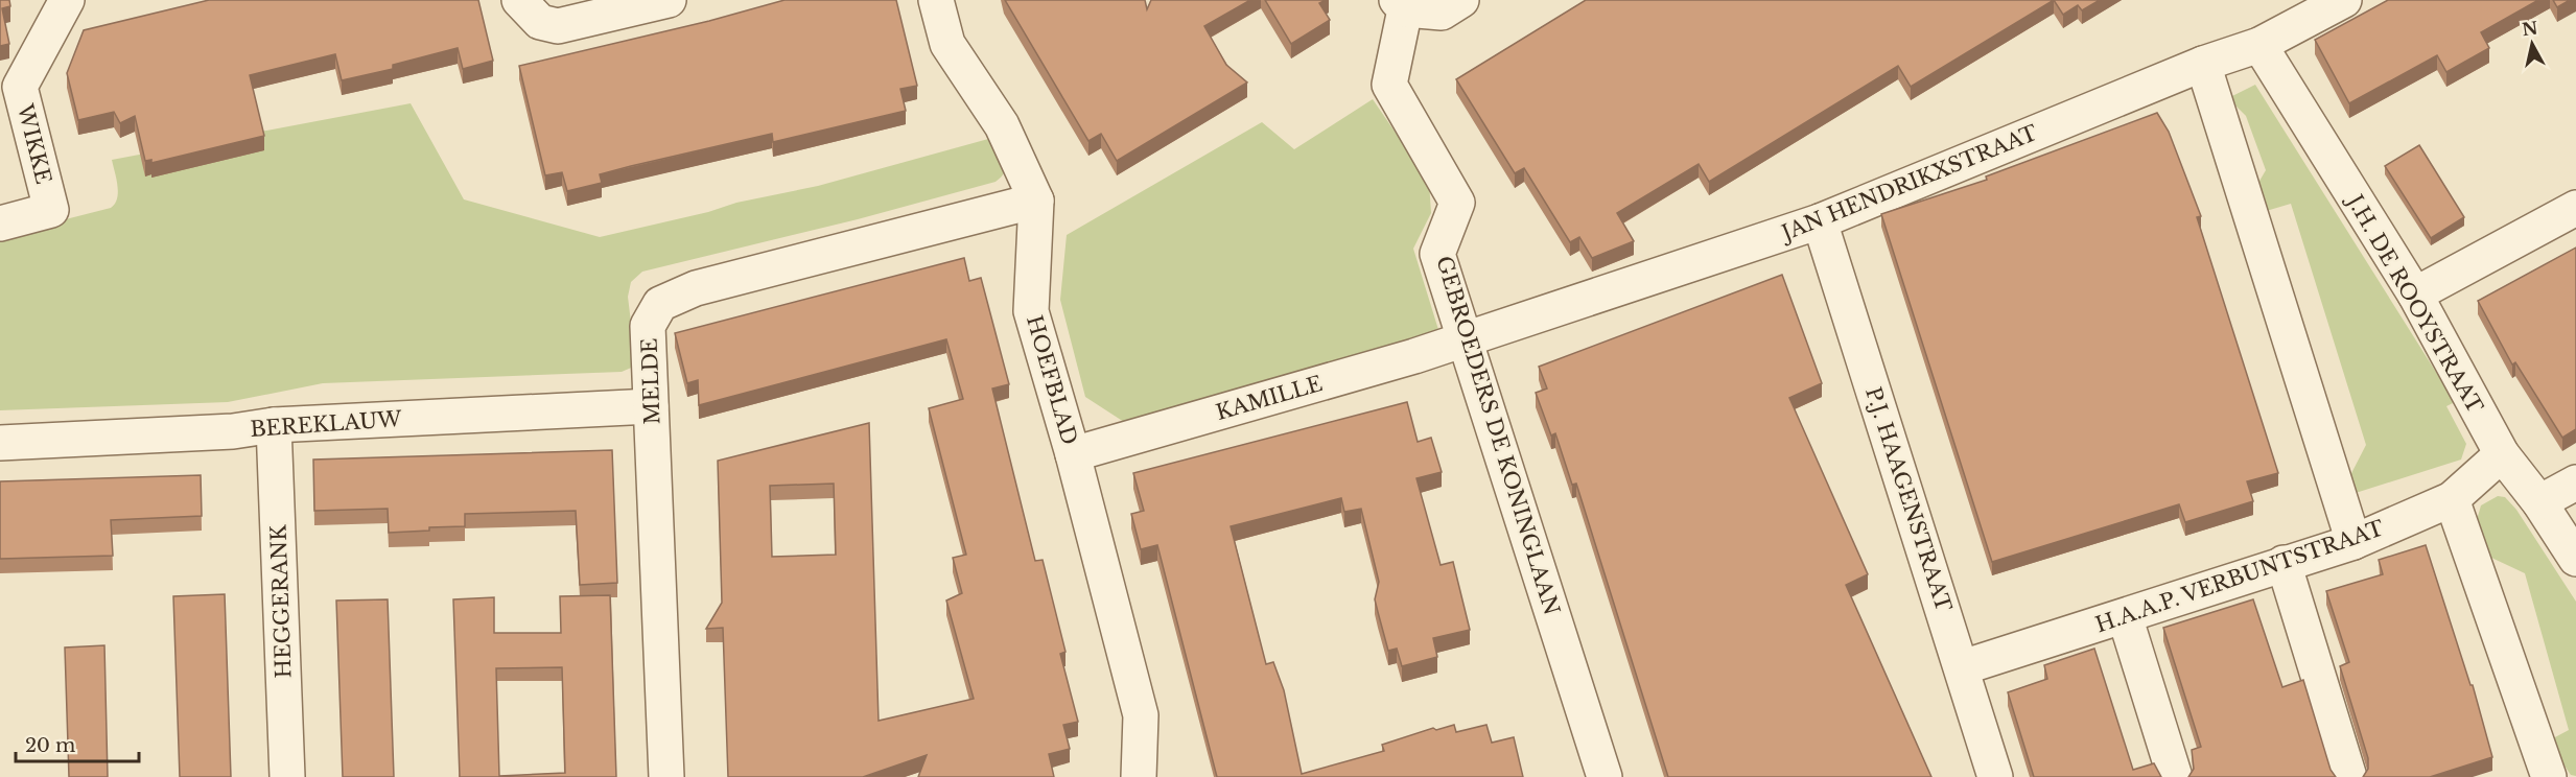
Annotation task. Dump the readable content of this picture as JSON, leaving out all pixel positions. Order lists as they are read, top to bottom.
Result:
{
  "streets": {
    "street": [
      "WIKKE",
      "JAN HENDRIKXSTRAAT",
      "J.H. DE ROOYSTRAAT",
      "HOEFBLAD",
      "MELDE",
      "KAMILLE",
      "BEREKLAUW",
      "GEBROEDERS DE KONINGLAAN",
      "P.J. HAAGENSTRAAT",
      "H.A.A.P. VERBUNTSTRAAT",
      "HEGGERANK"
    ]
  },
  "crossings": [
    ["JAN HENDRIKXSTRAAT", "J.H. DE ROOYSTRAAT"],
    ["JAN HENDRIKXSTRAAT", "KAMILLE"],
    ["JAN HENDRIKXSTRAAT", "GEBROEDERS DE KONINGLAAN"],
    ["JAN HENDRIKXSTRAAT", "P.J. HAAGENSTRAAT"],
    ["J.H. DE ROOYSTRAAT", "H.A.A.P. VERBUNTSTRAAT"],
    ["HOEFBLAD", "MELDE"],
    ["HOEFBLAD", "KAMILLE"],
    ["MELDE", "BEREKLAUW"],
    ["KAMILLE", "GEBROEDERS DE KONINGLAAN"],
    ["BEREKLAUW", "HEGGERANK"],
    ["P.J. HAAGENSTRAAT", "H.A.A.P. VERBUNTSTRAAT"]
  ],
  "scale_bar": "20 m",
  "north": "top"
}
